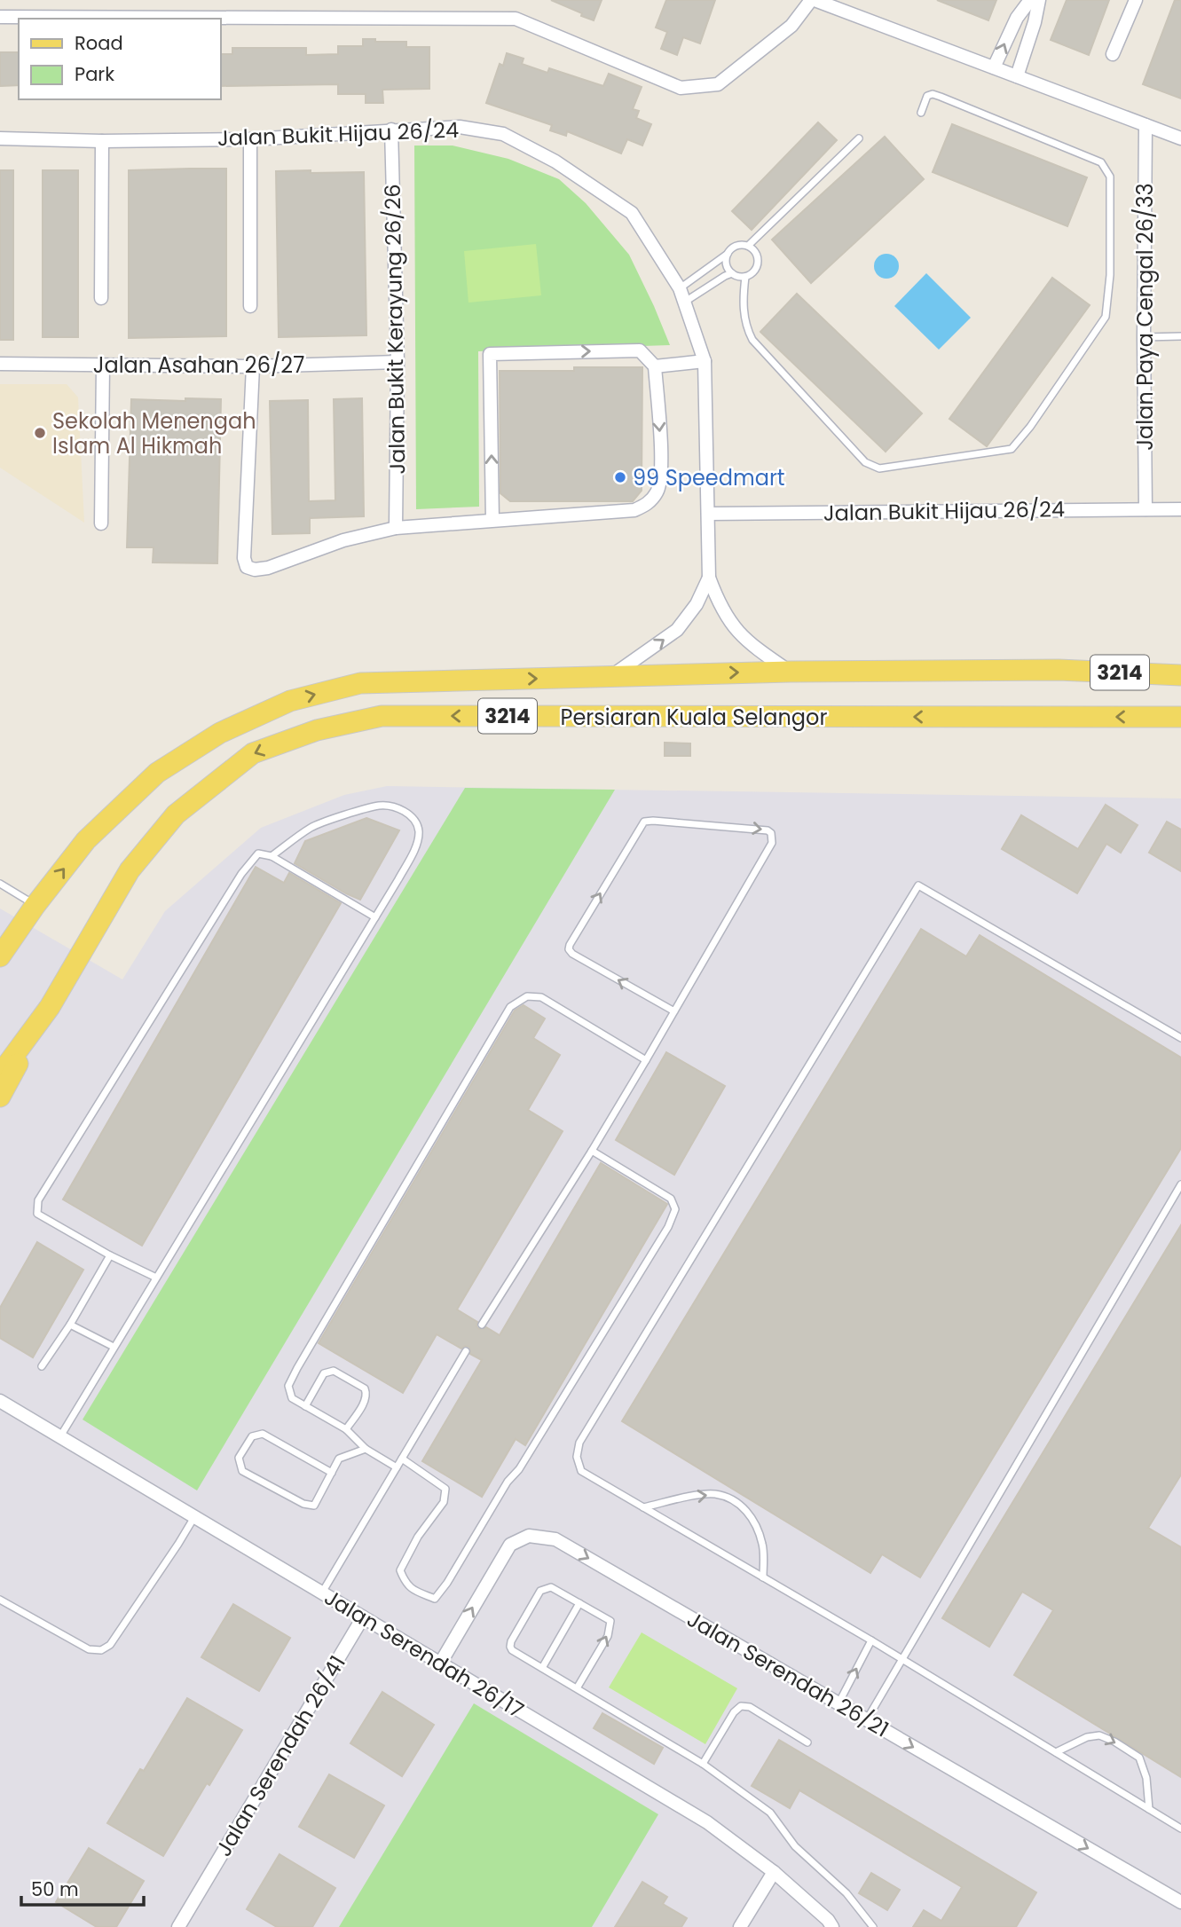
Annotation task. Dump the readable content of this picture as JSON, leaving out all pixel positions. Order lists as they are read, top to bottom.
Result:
{
  "streets": {
    "main road": ["3214", "Persiaran Kuala Selangor"],
    "street": [
      "Jalan Bukit Hijau 26/24",
      "Jalan Paya Cengal 26/33",
      "Jalan Bukit Kerayung 26/26",
      "Jalan Asahan 26/27",
      "Jalan Serendah 26/17",
      "Jalan Serendah 26/21",
      "Jalan Serendah 26/41"
    ]
  },
  "crossings": [
    ["Jalan Bukit Hijau 26/24", "Jalan Paya Cengal 26/33"],
    ["Jalan Bukit Hijau 26/24", "Jalan Bukit Kerayung 26/26"],
    ["Jalan Bukit Kerayung 26/26", "Jalan Asahan 26/27"],
    ["Jalan Serendah 26/17", "Jalan Serendah 26/21"],
    ["Jalan Serendah 26/17", "Jalan Serendah 26/41"]
  ],
  "one_way": ["Jalan Serendah 26/21"],
  "places": ["Sekolah Menengah Islam Al Hikmah", "99 Speedmart"],
  "legend": ["Road", "Park"],
  "scale_bar": "50 m"
}
